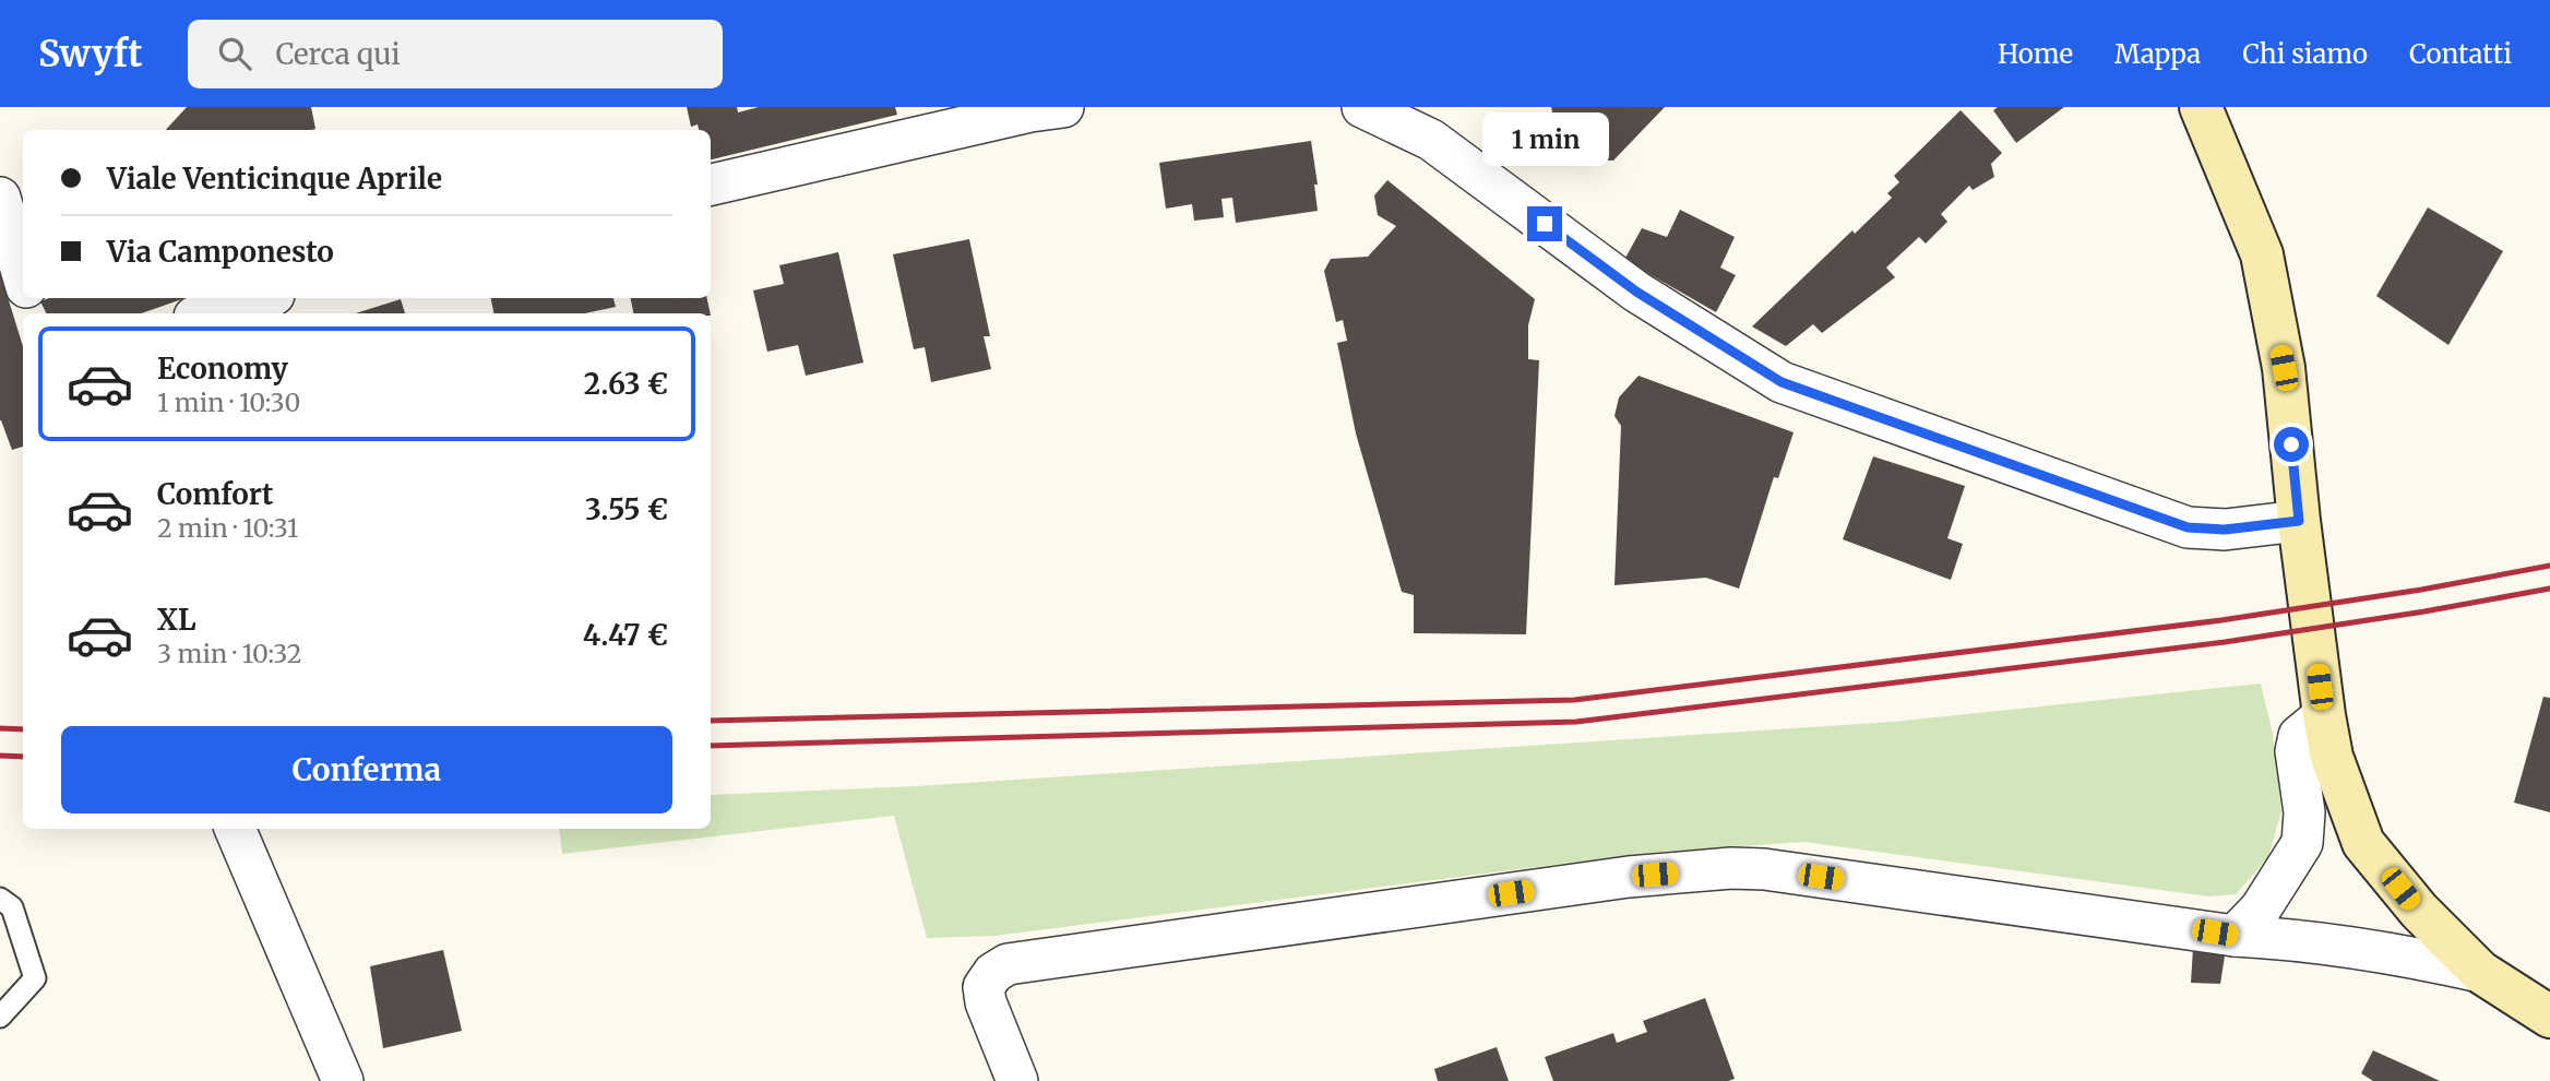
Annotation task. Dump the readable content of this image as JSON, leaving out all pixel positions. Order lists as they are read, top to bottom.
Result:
{
  "page": {
    "header": "Swyft",
    "search": "Cerca qui",
    "nav": [
      "Home",
      "Mappa",
      "Chi siamo",
      "Contatti"
    ],
    "bubble": "1 min",
    "banner": ["Viale Venticinque Aprile", "Via Camponesto"],
    "list": [
      {
        "name": "Economy",
        "note": "1 min · 10:30",
        "value": "2.63 €"
      },
      {
        "name": "Comfort",
        "note": "2 min · 10:31",
        "value": "3.55 €"
      },
      {
        "name": "XL",
        "note": "3 min · 10:32",
        "value": "4.47 €"
      }
    ],
    "buttons": "Conferma"
  }
}
